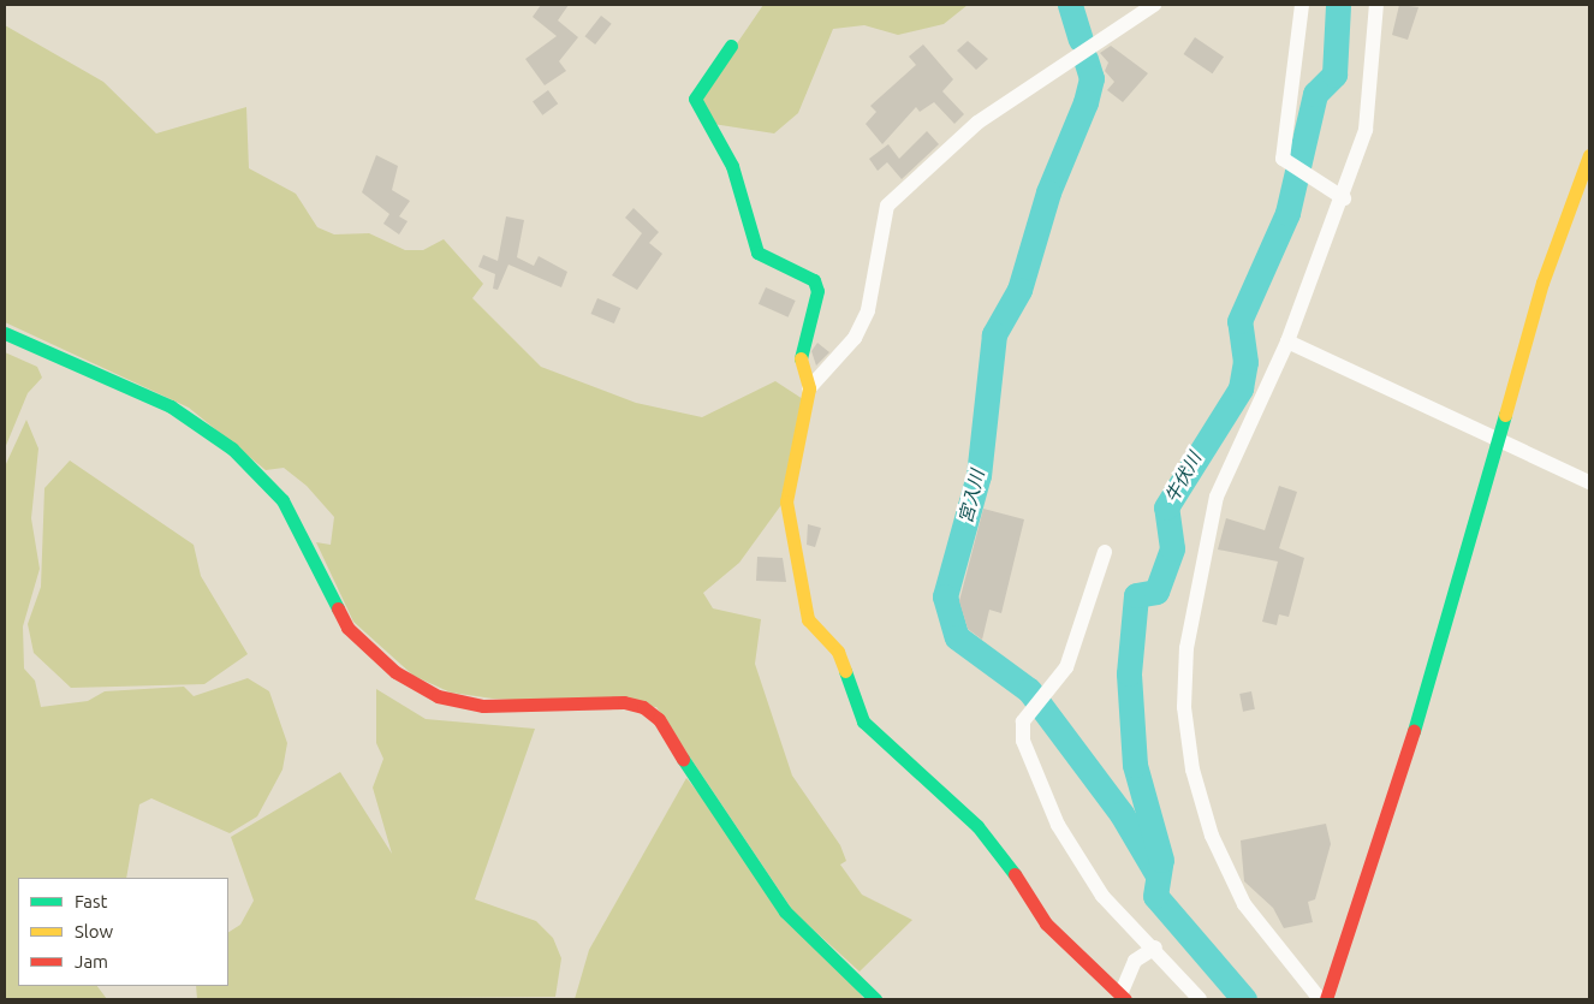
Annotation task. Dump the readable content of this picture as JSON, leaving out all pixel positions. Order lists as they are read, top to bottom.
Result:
{
  "water": ["牛伏川", "宮入川"],
  "legend": ["Fast", "Slow", "Jam"]
}
